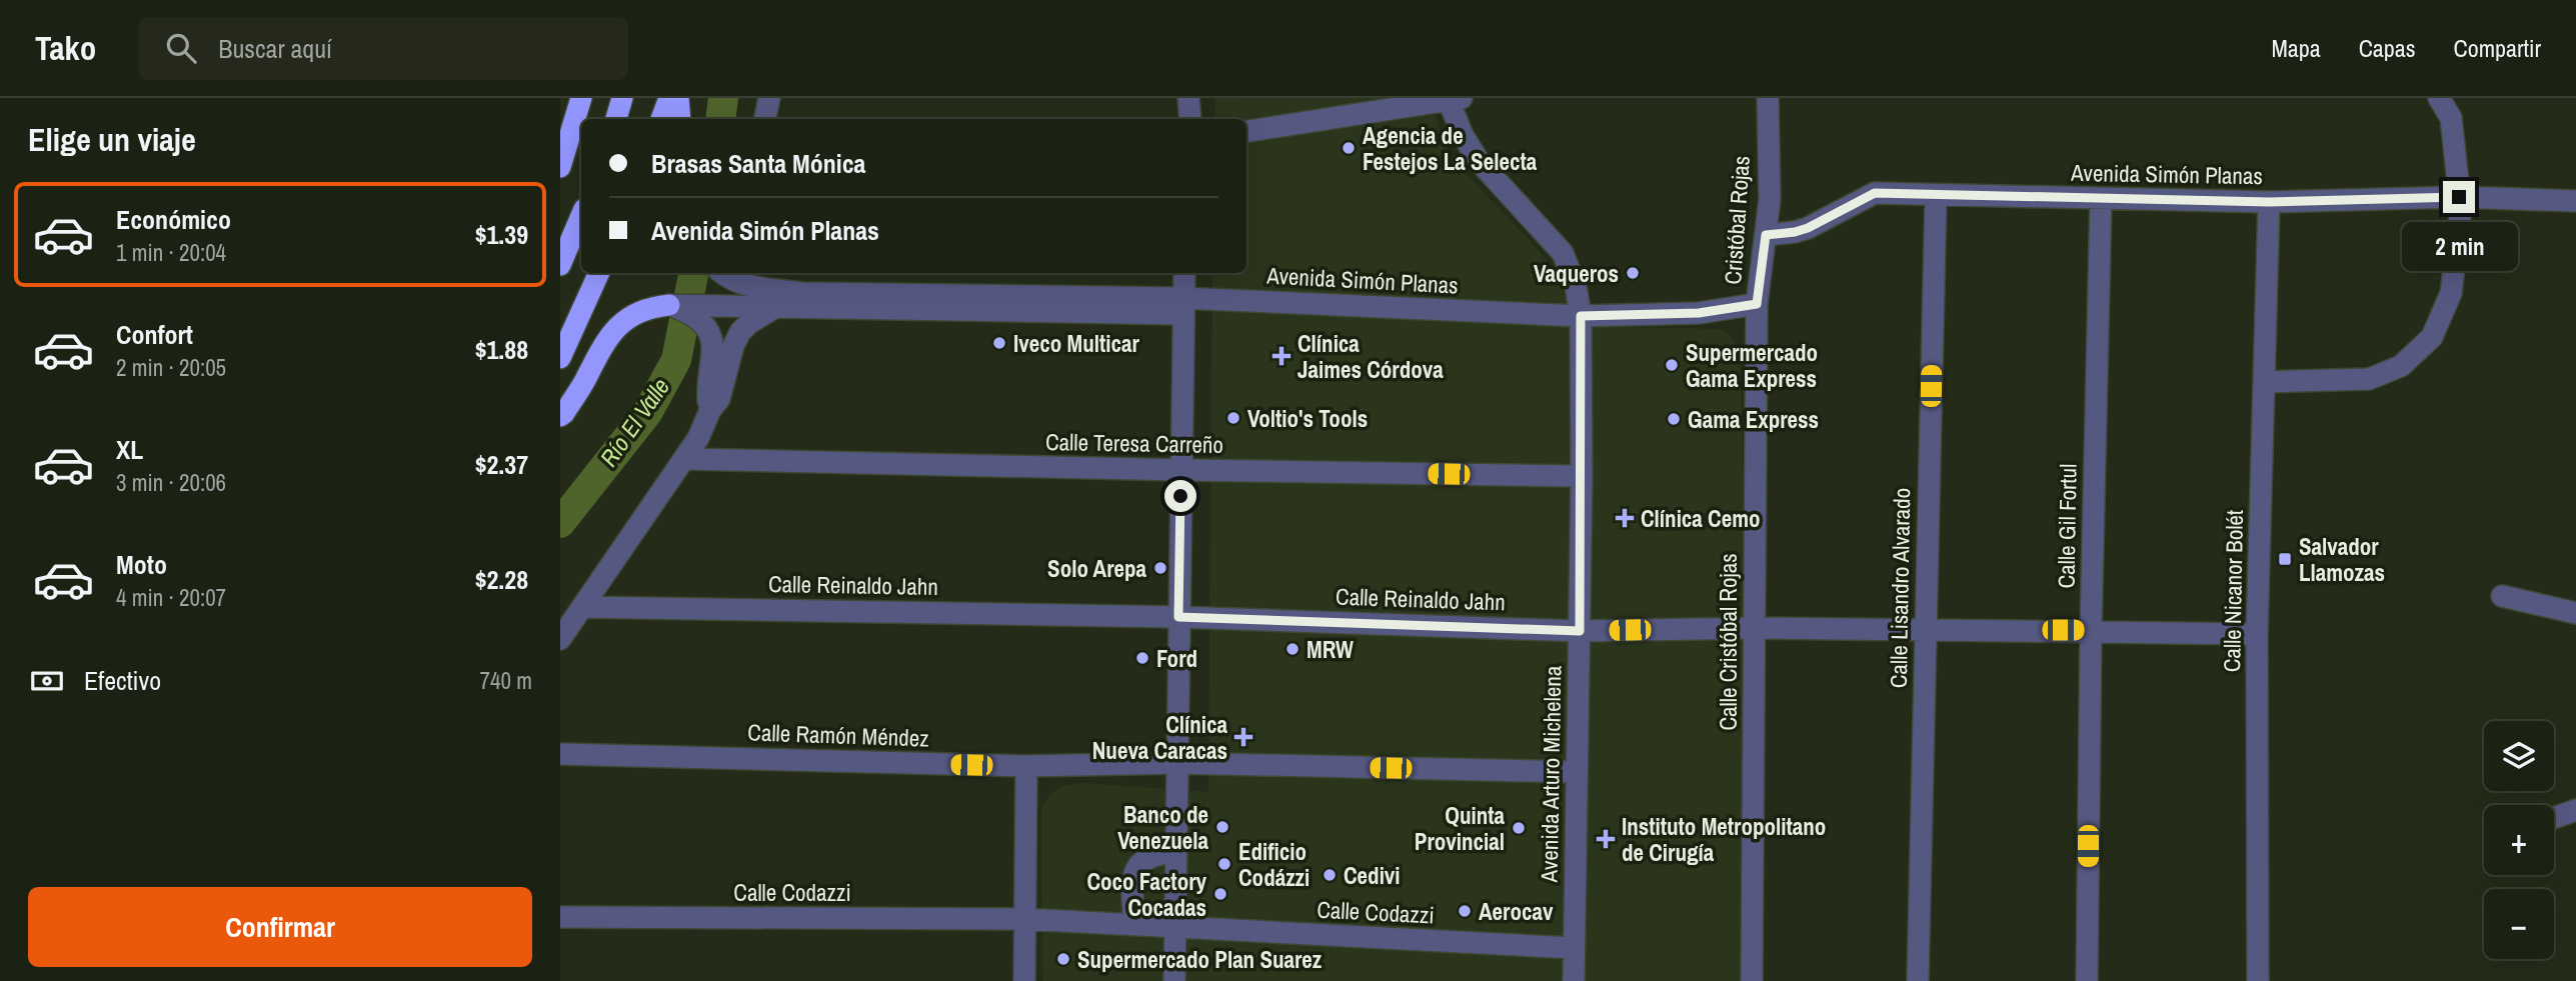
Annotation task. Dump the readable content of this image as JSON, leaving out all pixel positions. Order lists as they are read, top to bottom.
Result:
{
  "streets": {
    "street": [
      "Avenida Simón Planas",
      "Cristóbal Rojas",
      "Calle Teresa Carreño",
      "Calle Gil Fortul",
      "Calle Reinaldo Jahn",
      "Calle Lisandro Alvarado",
      "Calle Nicanor Bolét",
      "Calle Cristóbal Rojas",
      "Calle Ramón Méndez",
      "Avenida Arturo Michelena",
      "Calle Codazzi"
    ]
  },
  "crossings": [
    ["Avenida Simón Planas", "Cristóbal Rojas"],
    ["Avenida Simón Planas", "Calle Gil Fortul"],
    ["Avenida Simón Planas", "Calle Lisandro Alvarado"],
    ["Avenida Simón Planas", "Calle Nicanor Bolét"],
    ["Avenida Simón Planas", "Calle Cristóbal Rojas"],
    ["Avenida Simón Planas", "Avenida Arturo Michelena"],
    ["Cristóbal Rojas", "Calle Cristóbal Rojas"],
    ["Calle Teresa Carreño", "Avenida Arturo Michelena"],
    ["Calle Gil Fortul", "Calle Reinaldo Jahn"],
    ["Calle Reinaldo Jahn", "Calle Lisandro Alvarado"],
    ["Calle Reinaldo Jahn", "Calle Nicanor Bolét"],
    ["Calle Reinaldo Jahn", "Calle Cristóbal Rojas"],
    ["Calle Reinaldo Jahn", "Avenida Arturo Michelena"],
    ["Calle Ramón Méndez", "Avenida Arturo Michelena"],
    ["Avenida Arturo Michelena", "Calle Codazzi"]
  ],
  "water": ["Río El Valle"],
  "places": {
    "other": [
      "Agencia de Festejos La Selecta",
      "Vaqueros",
      "Iveco Multicar",
      "Supermercado Gama Express",
      "Voltio's Tools",
      "Gama Express",
      "Solo Arepa",
      "MRW",
      "Ford",
      "Banco de Venezuela",
      "Quinta Provincial",
      "Edificio Codázzi",
      "Cedivi",
      "Coco Factory Cocadas",
      "Aerocav",
      "Supermercado Plan Suarez"
    ],
    "health": [
      "Clínica Jaimes Córdova",
      "Clínica Cemo",
      "Clínica Nueva Caracas",
      "Instituto Metropolitano de Cirugía"
    ],
    "transit": ["Salvador Llamozas"]
  },
  "page": {
    "header": "Tako",
    "search": "Buscar aquí",
    "nav": ["Mapa", "Capas", "Compartir"],
    "heading": "Elige un viaje",
    "banner": ["Brasas Santa Mónica", "Avenida Simón Planas"],
    "list": [
      {
        "name": "Económico",
        "note": "1 min · 20:04",
        "value": "$1.39"
      },
      {
        "name": "Confort",
        "note": "2 min · 20:05",
        "value": "$1.88"
      },
      {
        "name": "XL",
        "note": "3 min · 20:06",
        "value": "$2.37"
      },
      {
        "name": "Moto",
        "note": "4 min · 20:07",
        "value": "$2.28"
      }
    ],
    "bubble": "2 min",
    "pay": ["Efectivo", "740 m"],
    "map_buttons": ["+", "−"],
    "buttons": "Confirmar"
  }
}
